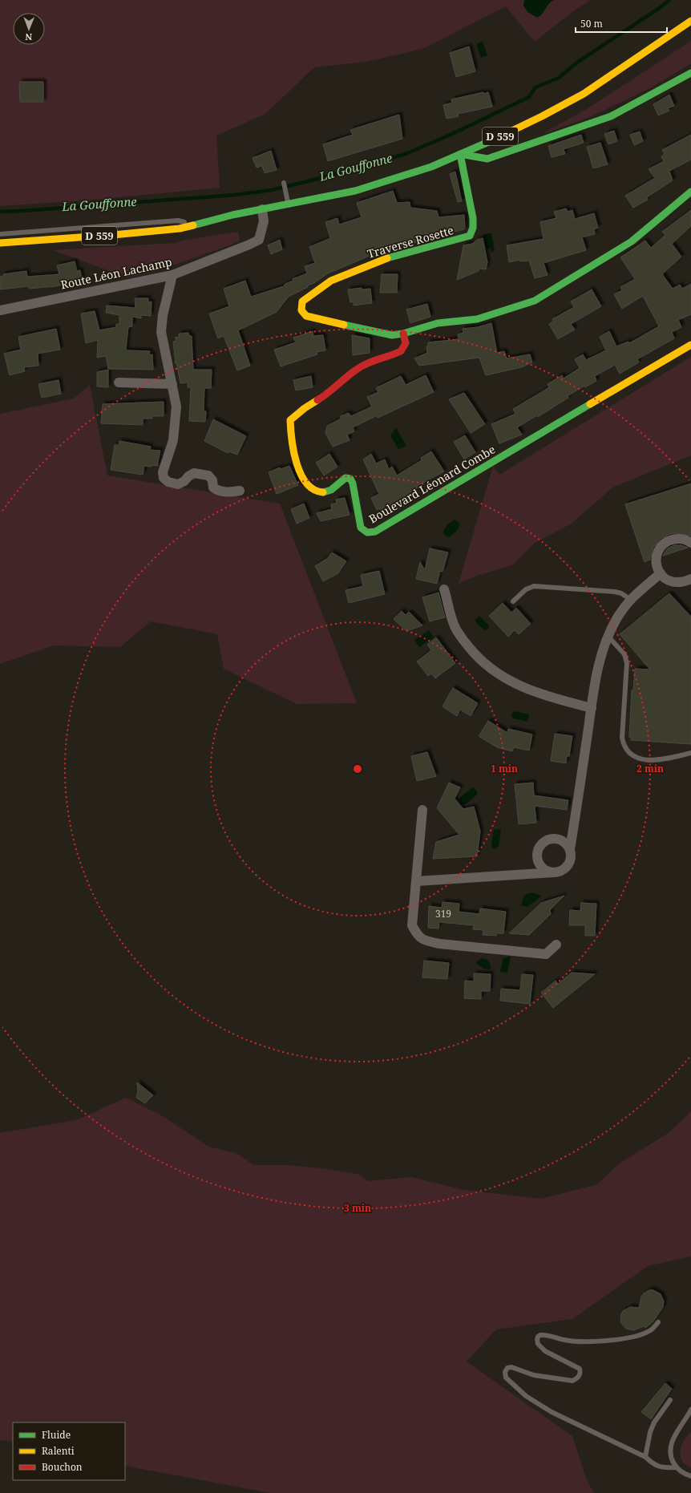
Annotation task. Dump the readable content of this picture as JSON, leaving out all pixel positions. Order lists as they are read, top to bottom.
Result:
{
  "streets": {
    "street": [
      "D 559",
      "Traverse Rosette",
      "Route Léon Lachamp",
      "Boulevard Léonard Combe"
    ]
  },
  "crossings": [
    ["D 559", "Traverse Rosette"],
    ["D 559", "Route Léon Lachamp"],
    ["Traverse Rosette", "Boulevard Léonard Combe"]
  ],
  "water": ["La Gouffonne"],
  "house_numbers": ["319"],
  "legend": ["Fluide", "Ralenti", "Bouchon"],
  "scale_bar": "50 m",
  "north": "bottom",
  "rings": ["1 min", "2 min", "3 min"]
}
